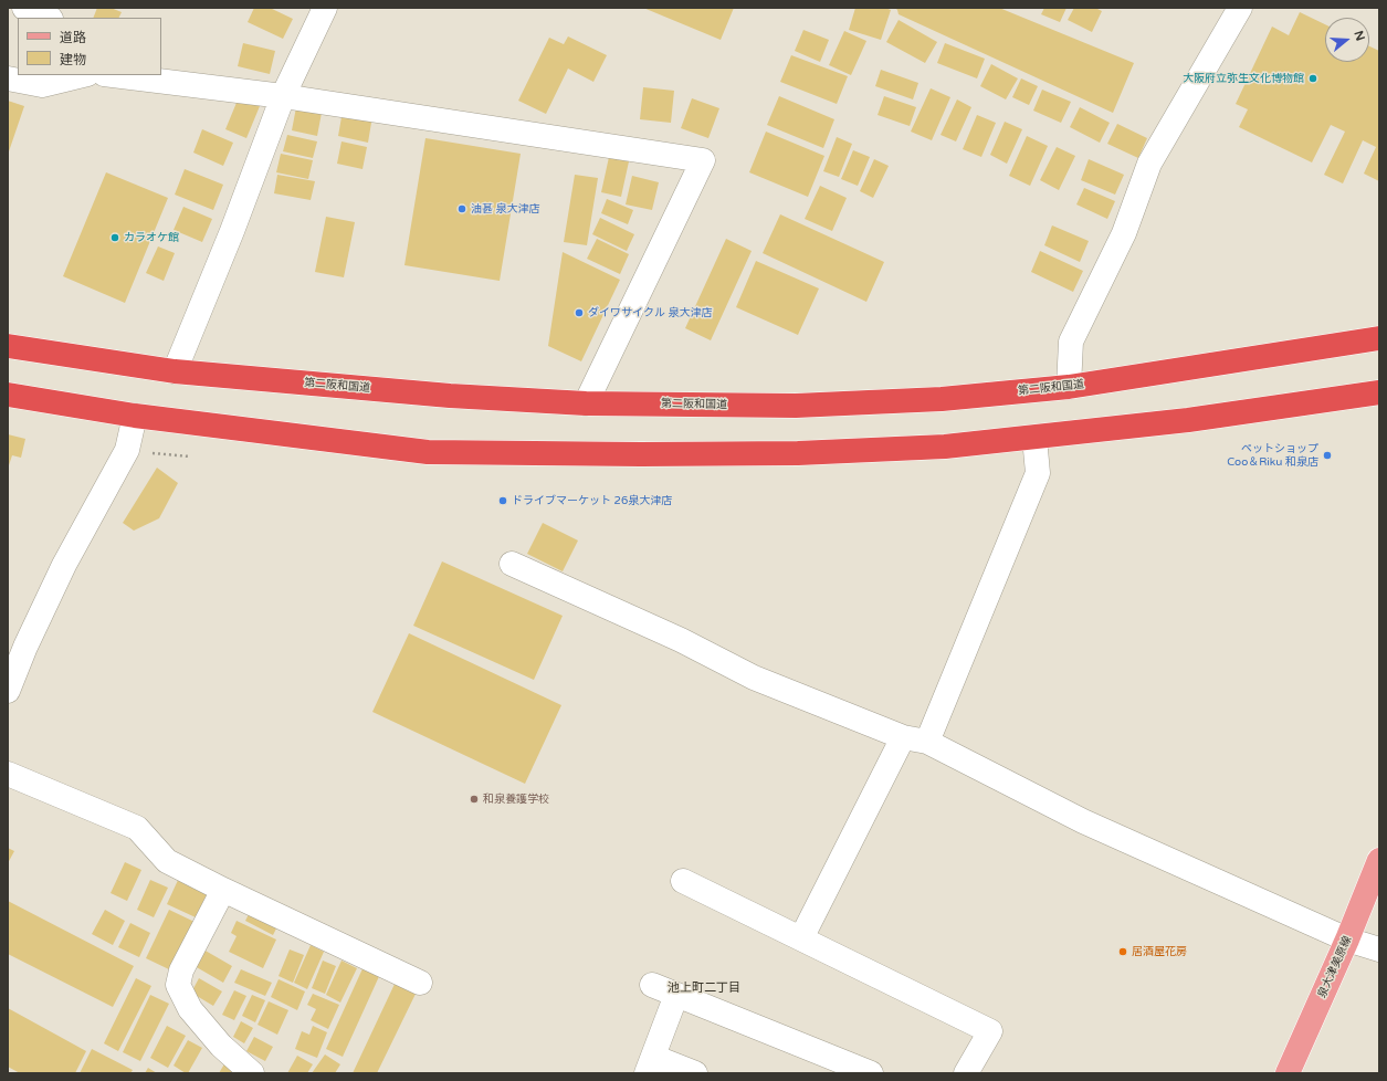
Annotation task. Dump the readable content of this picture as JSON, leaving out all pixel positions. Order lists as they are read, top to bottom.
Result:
{
  "streets": {
    "highway": ["第二阪和国道"],
    "main road": ["泉大津美原線"]
  },
  "districts": ["池上町二丁目"],
  "places": [
    "大阪府立弥生文化博物館",
    "油甚 泉大津店",
    "カラオケ館",
    "ダイワサイクル 泉大津店",
    "ペットショップ Coo＆Riku 和泉店",
    "ドライブマーケット 26泉大津店",
    "和泉養護学校",
    "居酒屋花房"
  ],
  "legend": ["道路", "建物"],
  "north": "right"
}
